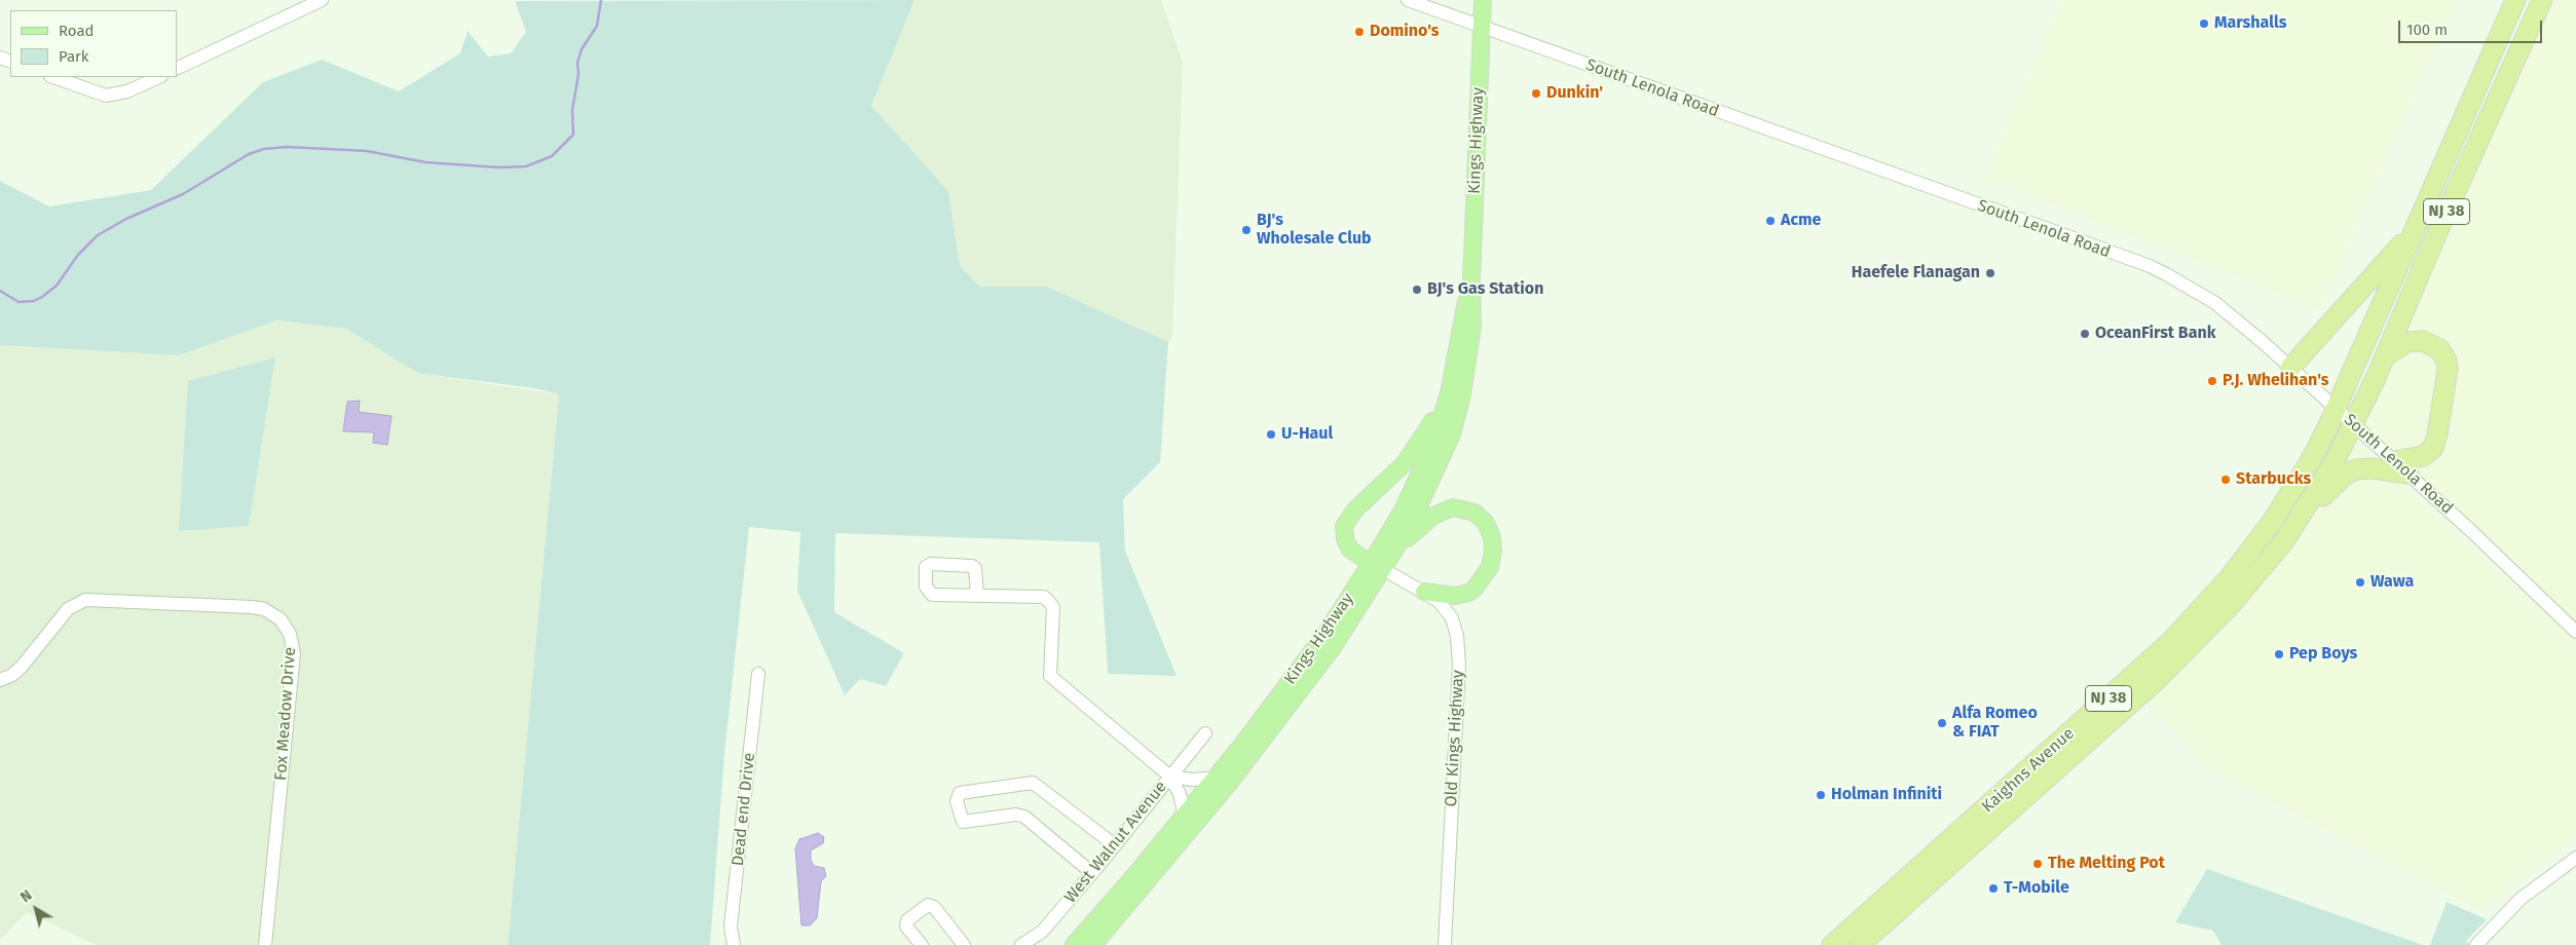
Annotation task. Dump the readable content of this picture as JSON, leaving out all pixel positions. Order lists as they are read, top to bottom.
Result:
{
  "streets": {
    "highway": ["NJ 38", "Kaighns Avenue"],
    "main road": ["Kings Highway"],
    "street": [
      "South Lenola Road",
      "Fox Meadow Drive",
      "Old Kings Highway",
      "Dead end Drive",
      "West Walnut Avenue"
    ]
  },
  "crossings": [
    ["South Lenola Road", "Kings Highway"],
    ["South Lenola Road", "NJ 38"],
    ["South Lenola Road", "Kaighns Avenue"],
    ["Kings Highway", "Old Kings Highway"],
    ["NJ 38", "Kaighns Avenue"]
  ],
  "places": [
    "Marshalls",
    "Domino's",
    "Dunkin'",
    "Acme",
    "BJ's Wholesale Club",
    "Haefele Flanagan",
    "BJ's Gas Station",
    "OceanFirst Bank",
    "P.J. Whelihan's",
    "U-Haul",
    "Starbucks",
    "Wawa",
    "Pep Boys",
    "Alfa Romeo & FIAT",
    "Holman Infiniti",
    "The Melting Pot",
    "T-Mobile"
  ],
  "legend": ["Road", "Park"],
  "scale_bar": "100 m",
  "north": "top left"
}
